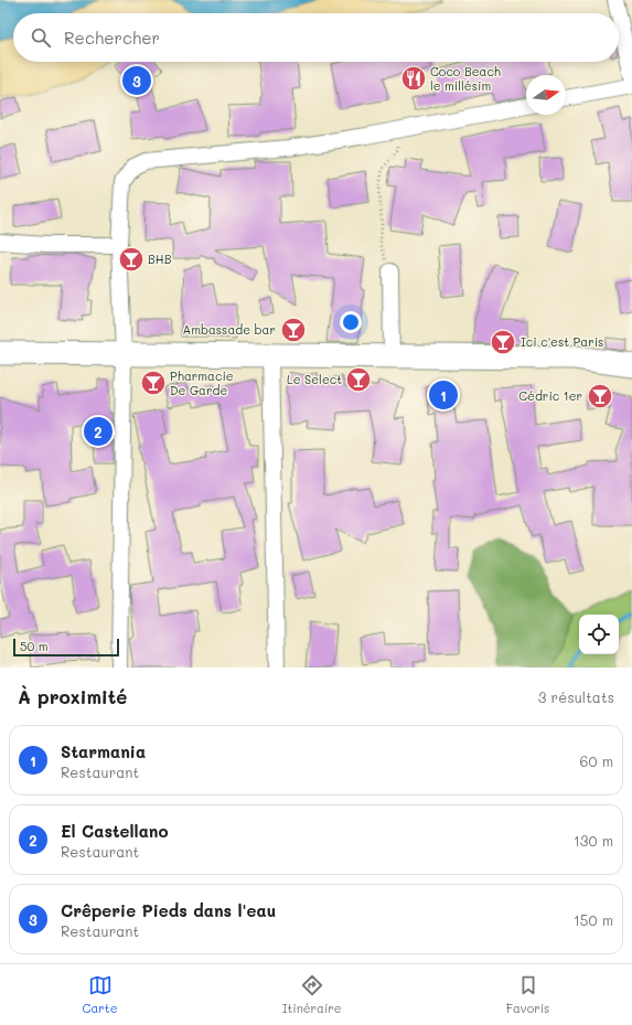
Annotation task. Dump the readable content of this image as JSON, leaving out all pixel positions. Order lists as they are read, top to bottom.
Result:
{
  "places": {
    "restaurant": ["Coco Beach le millésim"],
    "bar": [
      "BHB",
      "Ambassade bar",
      "Ici c'est Paris",
      "Le Select",
      "Pharmacie De Garde",
      "Cédric 1er"
    ]
  },
  "scale_bar": "50 m",
  "north": "right",
  "page": {
    "search": "Rechercher",
    "pins": ["3", "1", "2"],
    "scale": "50 m",
    "heading": ["À proximité", "3 résultats"],
    "list": [
      {
        "mark": "1",
        "name": "Starmania",
        "note": "Restaurant",
        "value": "60 m"
      },
      {
        "mark": "2",
        "name": "El Castellano",
        "note": "Restaurant",
        "value": "130 m"
      },
      {
        "mark": "3",
        "name": "Crêperie Pieds dans l'eau",
        "note": "Restaurant",
        "value": "150 m"
      }
    ],
    "nav": ["Carte", "Itinéraire", "Favoris"]
  }
}
